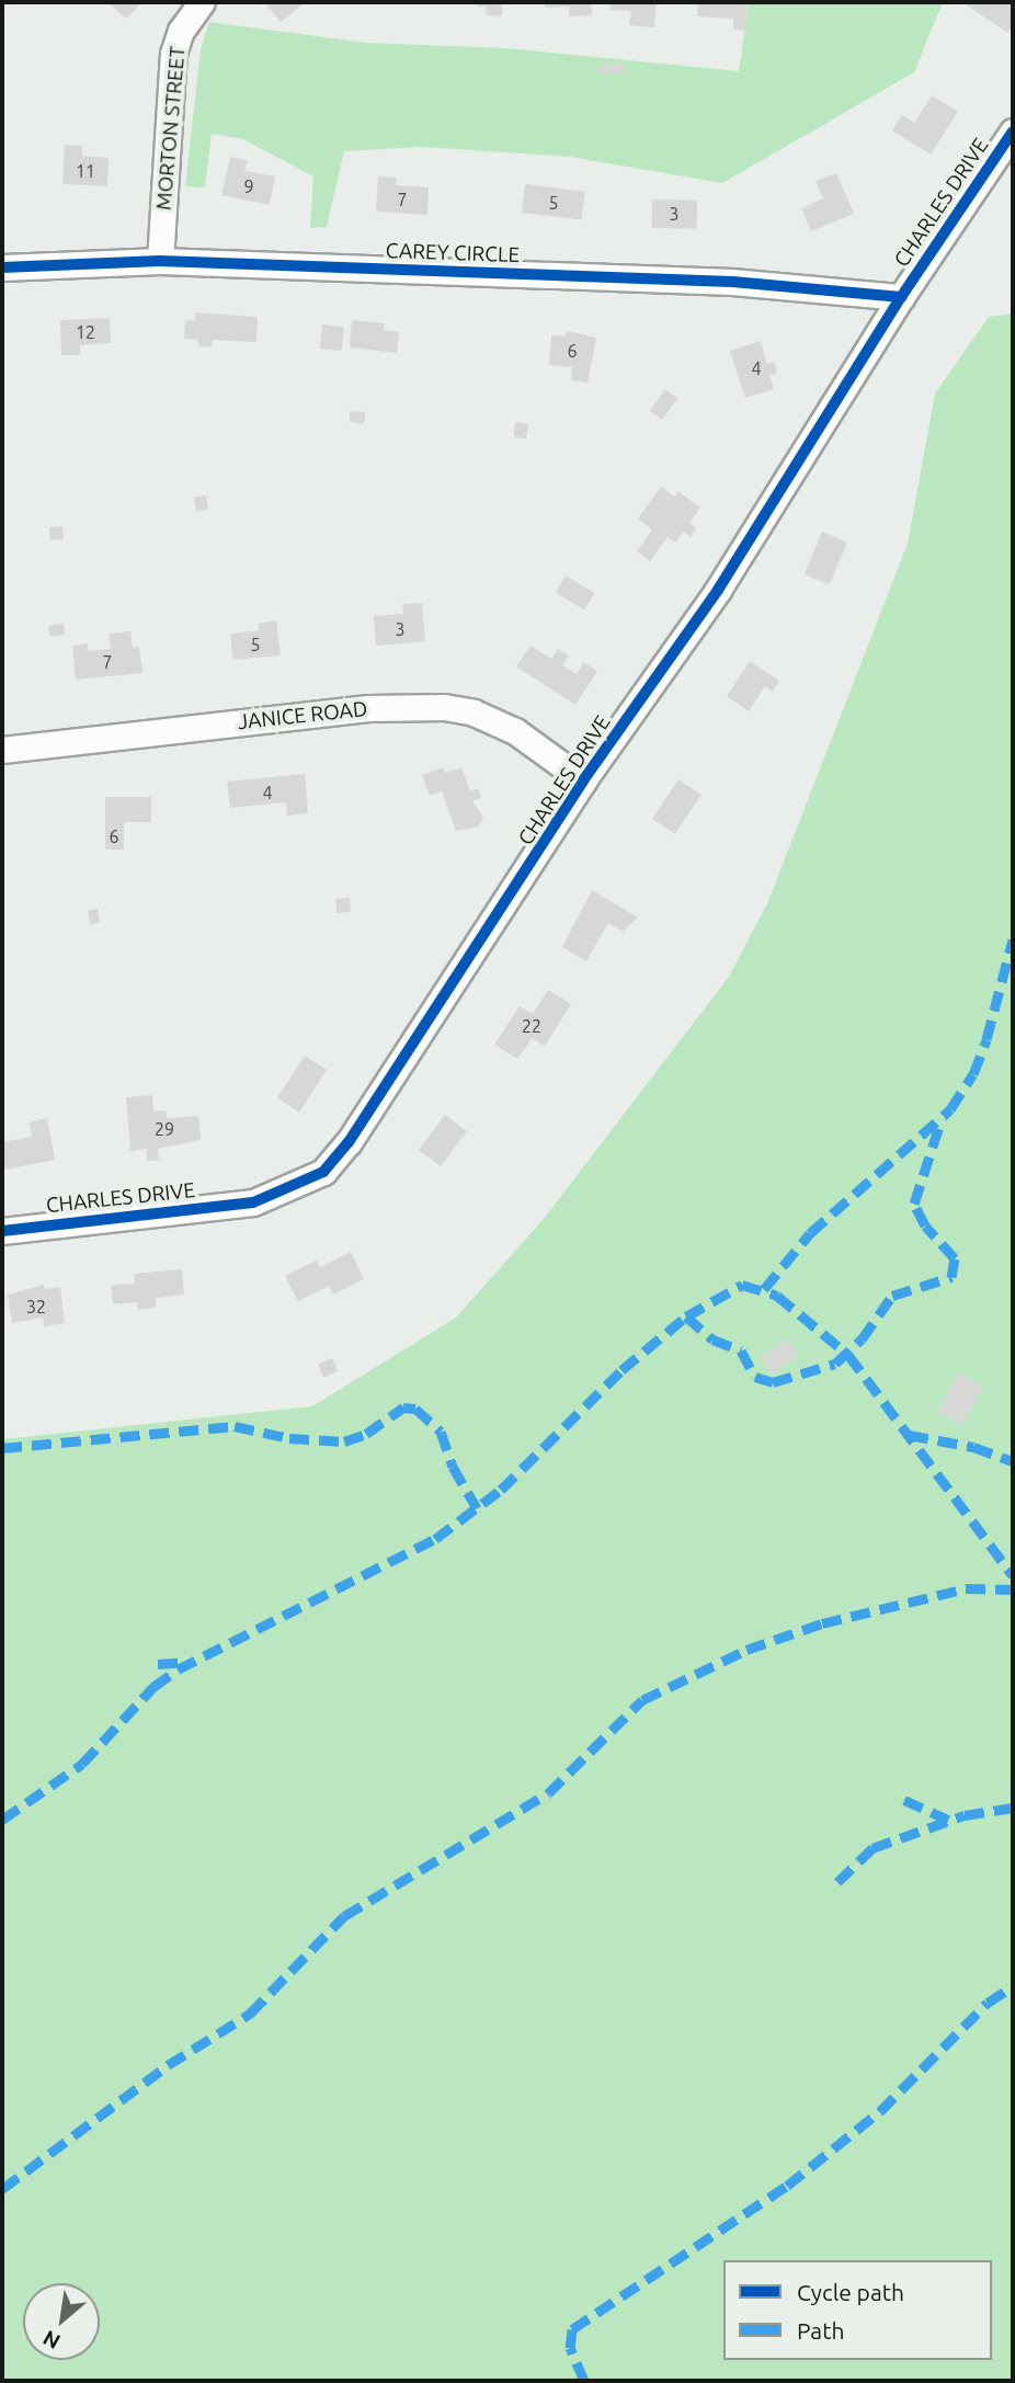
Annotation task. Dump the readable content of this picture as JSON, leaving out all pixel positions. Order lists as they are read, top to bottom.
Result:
{
  "streets": {
    "street": [
      "MORTON STREET",
      "CHARLES DRIVE",
      "CAREY CIRCLE",
      "JANICE ROAD"
    ]
  },
  "crossings": [
    ["MORTON STREET", "CAREY CIRCLE"],
    ["CHARLES DRIVE", "CAREY CIRCLE"],
    ["CHARLES DRIVE", "JANICE ROAD"]
  ],
  "house_numbers": [
    "11",
    "9",
    "7",
    "5",
    "3",
    "12",
    "6",
    "4",
    "3",
    "5",
    "7",
    "4",
    "6",
    "22",
    "29",
    "32"
  ],
  "legend": ["Cycle path", "Path"],
  "north": "bottom left"
}
